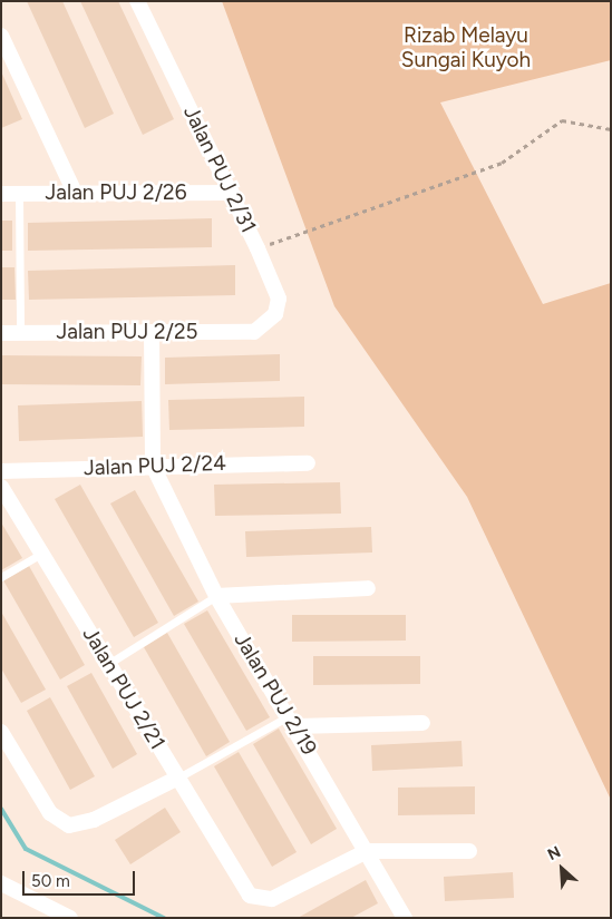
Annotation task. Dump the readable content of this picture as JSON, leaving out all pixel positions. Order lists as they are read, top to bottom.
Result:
{
  "streets": {
    "street": [
      "Jalan PUJ 2/31",
      "Jalan PUJ 2/26",
      "Jalan PUJ 2/25",
      "Jalan PUJ 2/24",
      "Jalan PUJ 2/21",
      "Jalan PUJ 2/19"
    ]
  },
  "crossings": [
    ["Jalan PUJ 2/31", "Jalan PUJ 2/26"],
    ["Jalan PUJ 2/31", "Jalan PUJ 2/25"],
    ["Jalan PUJ 2/24", "Jalan PUJ 2/19"],
    ["Jalan PUJ 2/21", "Jalan PUJ 2/19"]
  ],
  "parks": ["Rizab Melayu Sungai Kuyoh"],
  "scale_bar": "50 m",
  "north": "top left"
}
